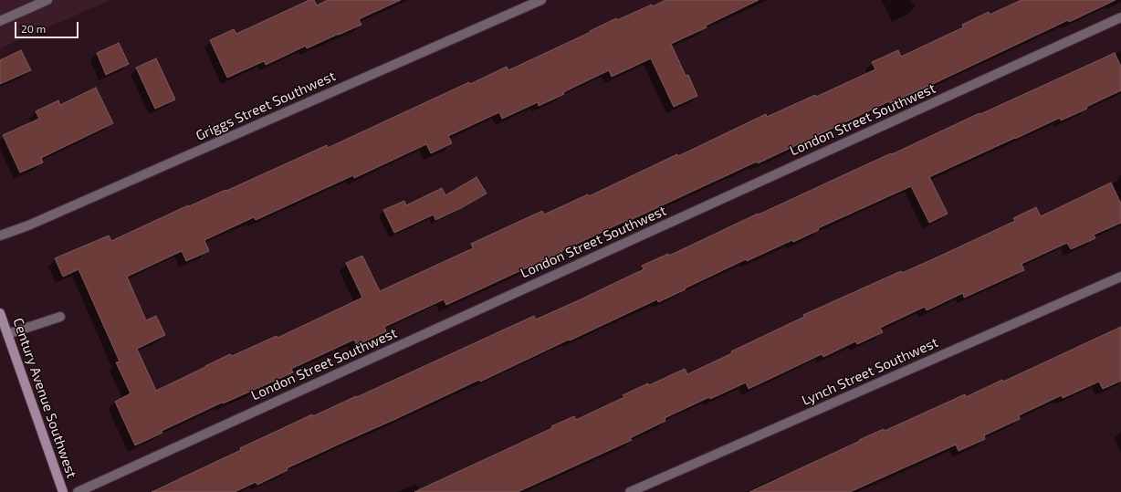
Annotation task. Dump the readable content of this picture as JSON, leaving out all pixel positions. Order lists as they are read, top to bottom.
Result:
{
  "streets": {
    "street": [
      "Griggs Street Southwest",
      "London Street Southwest",
      "Lynch Street Southwest",
      "Century Avenue Southwest"
    ]
  },
  "scale_bar": "20 m"
}
